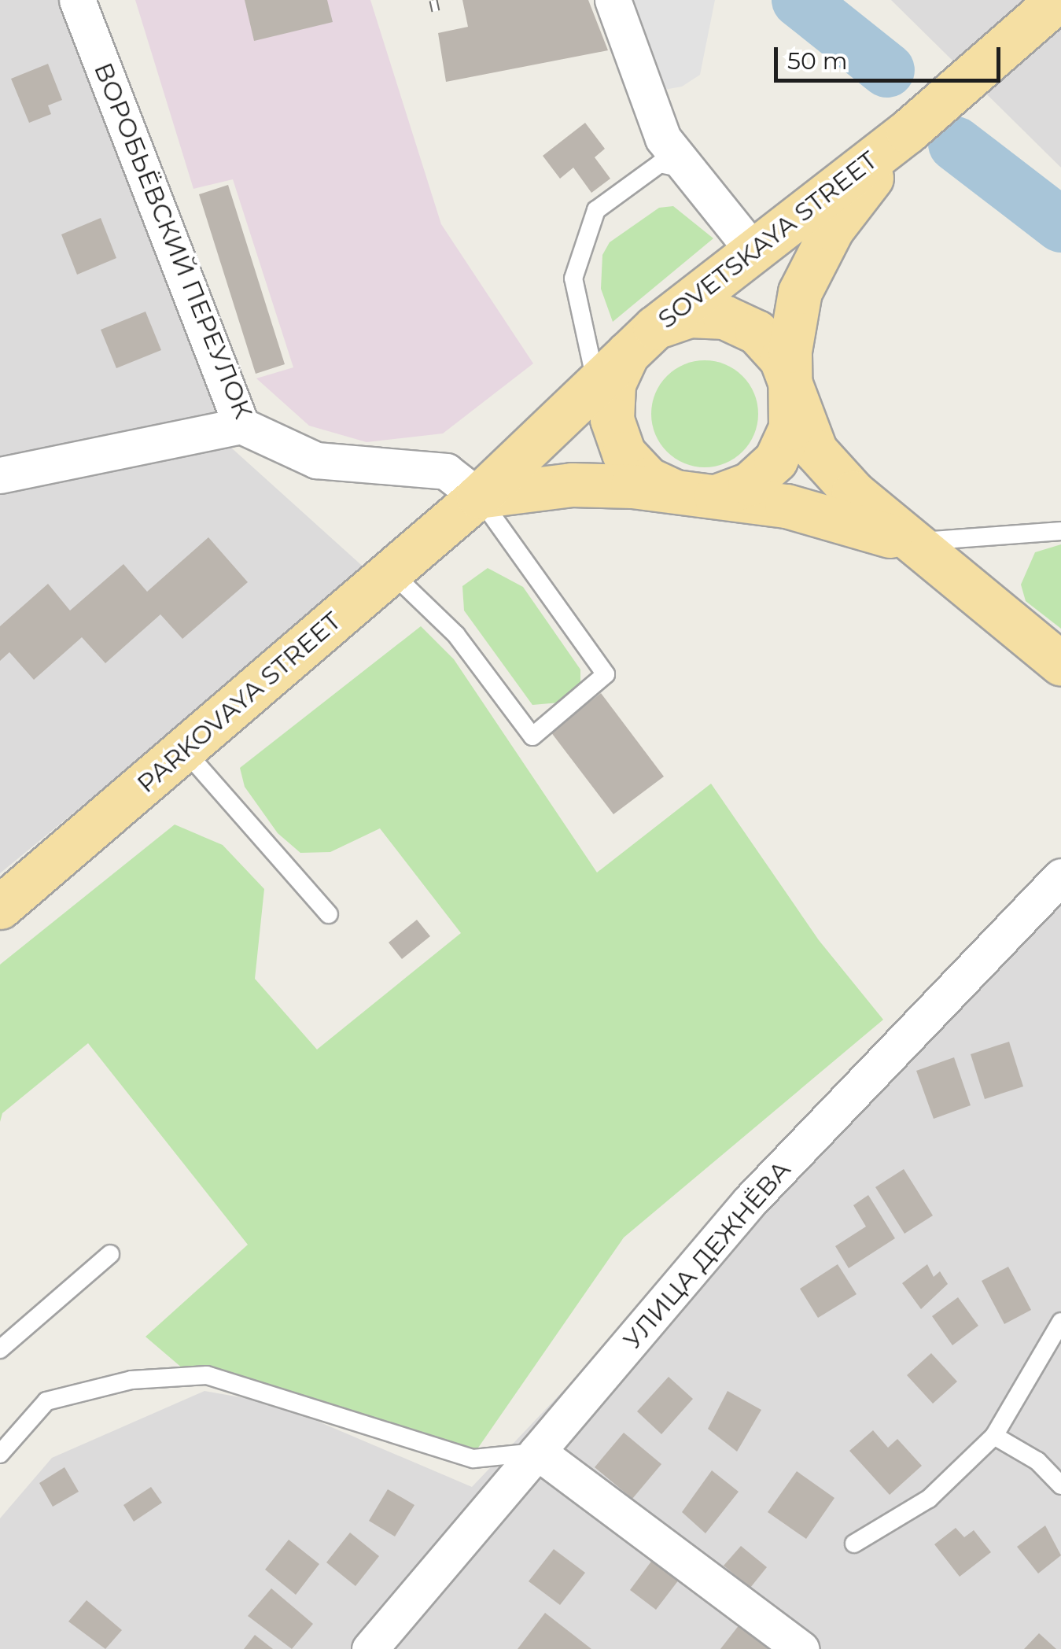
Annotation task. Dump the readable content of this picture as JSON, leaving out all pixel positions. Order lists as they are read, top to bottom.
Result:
{
  "streets": {
    "main road": ["SOVETSKAYA STREET", "PARKOVAYA STREET"],
    "street": ["ВОРОБЬЁВСКИЙ ПЕРЕУЛОК", "УЛИЦА ДЕЖНЁВА"]
  },
  "crossings": [
    ["SOVETSKAYA STREET", "PARKOVAYA STREET"],
    ["ВОРОБЬЁВСКИЙ ПЕРЕУЛОК", "PARKOVAYA STREET"]
  ],
  "scale_bar": "50 m"
}
